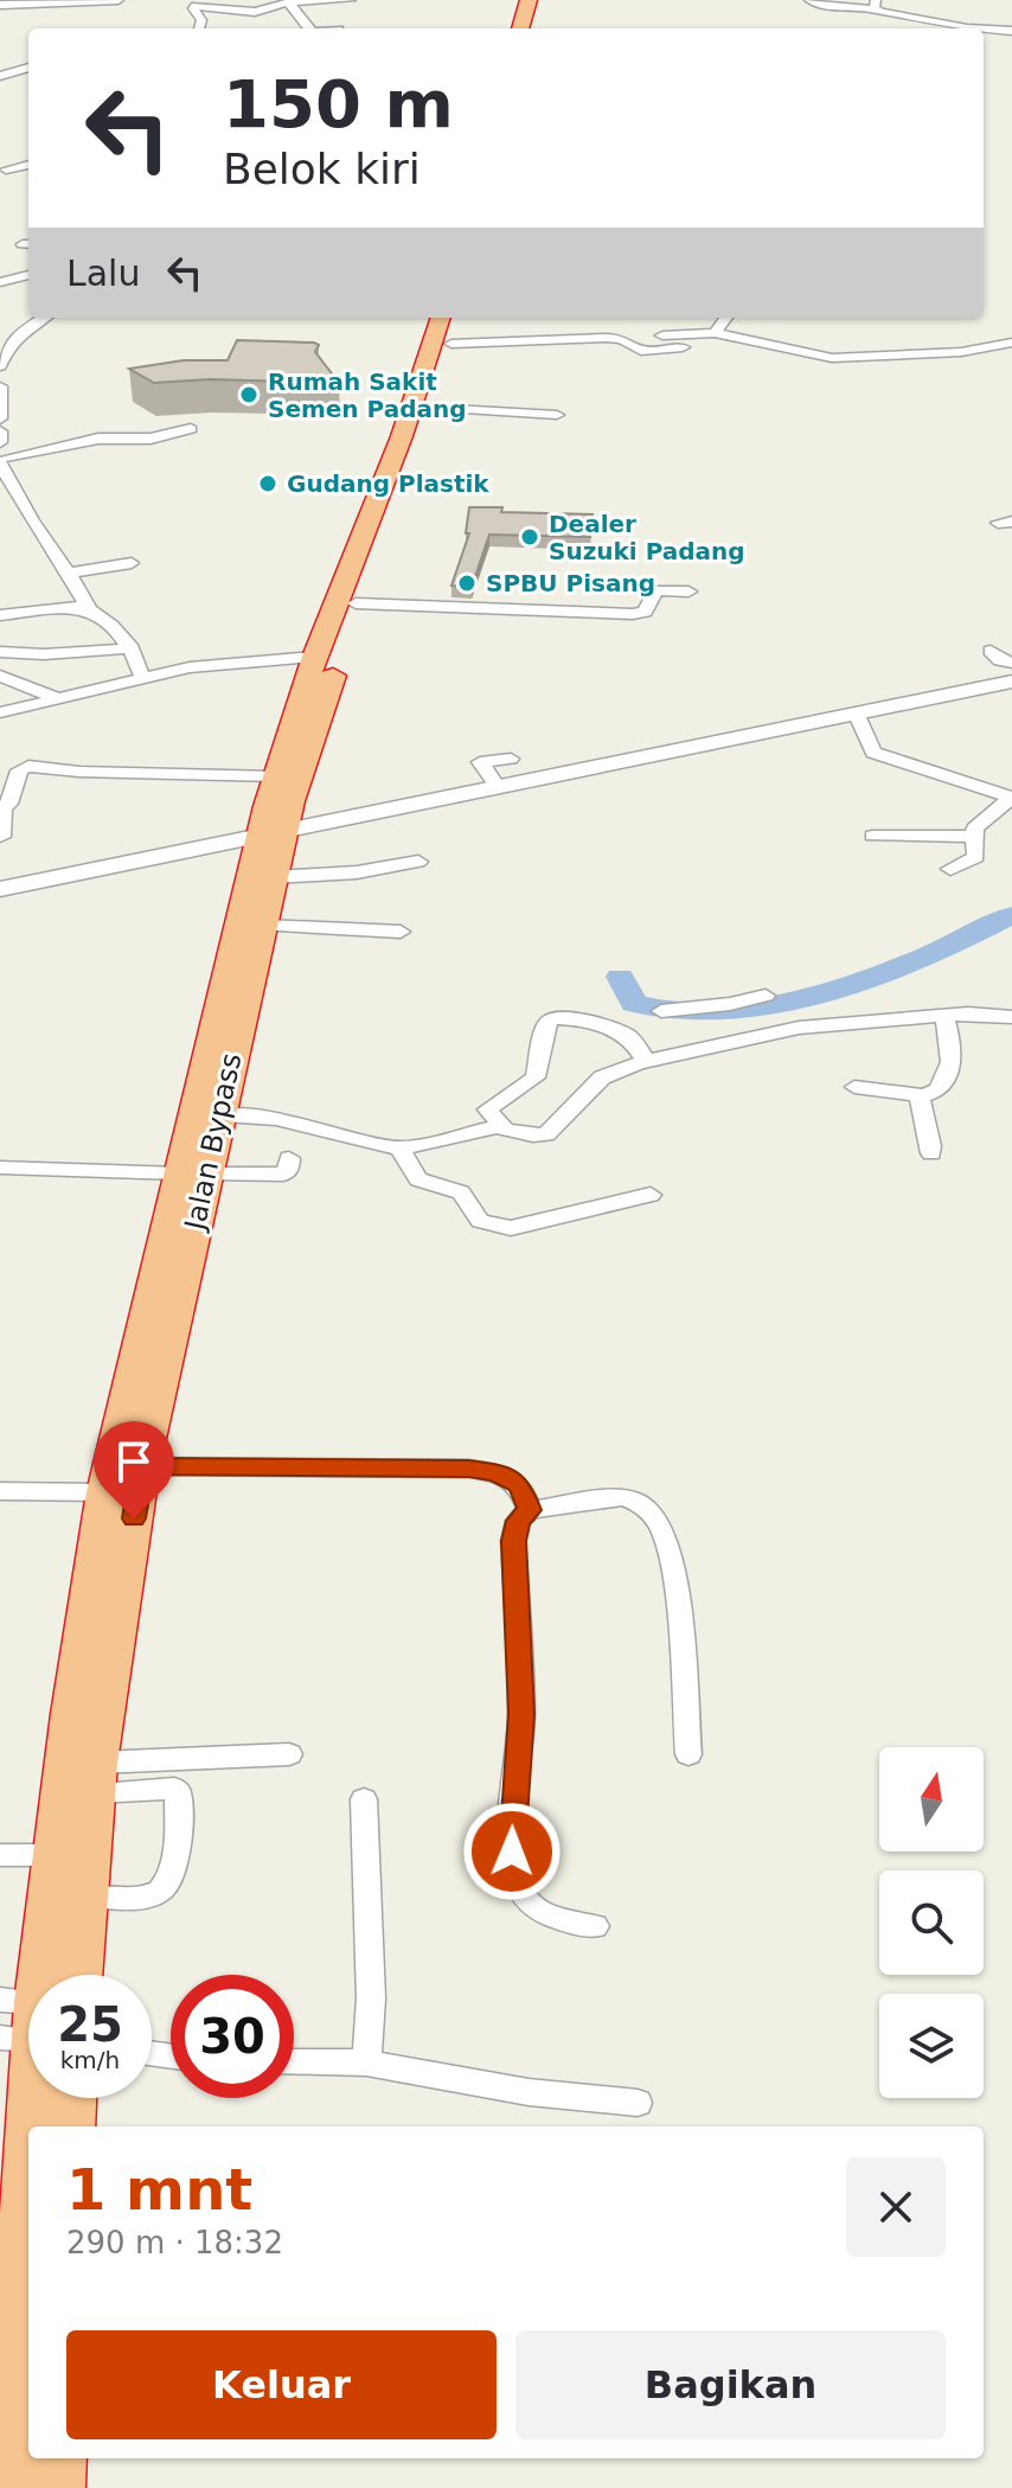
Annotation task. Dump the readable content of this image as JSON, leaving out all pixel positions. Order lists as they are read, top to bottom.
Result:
{
  "streets": {
    "highway": ["Jalan Bypass"]
  },
  "places": [
    "Rumah Sakit Semen Padang",
    "Gudang Plastik",
    "Dealer Suzuki Padang",
    "SPBU Pisang"
  ],
  "north": "top",
  "page": {
    "turn": ["150 m", "Belok kiri"],
    "then": "Lalu",
    "speed": "25 km/h",
    "limit": "30",
    "heading": ["1 mnt", "290 m · 18:32"],
    "buttons": ["Keluar", "Bagikan"]
  }
}
